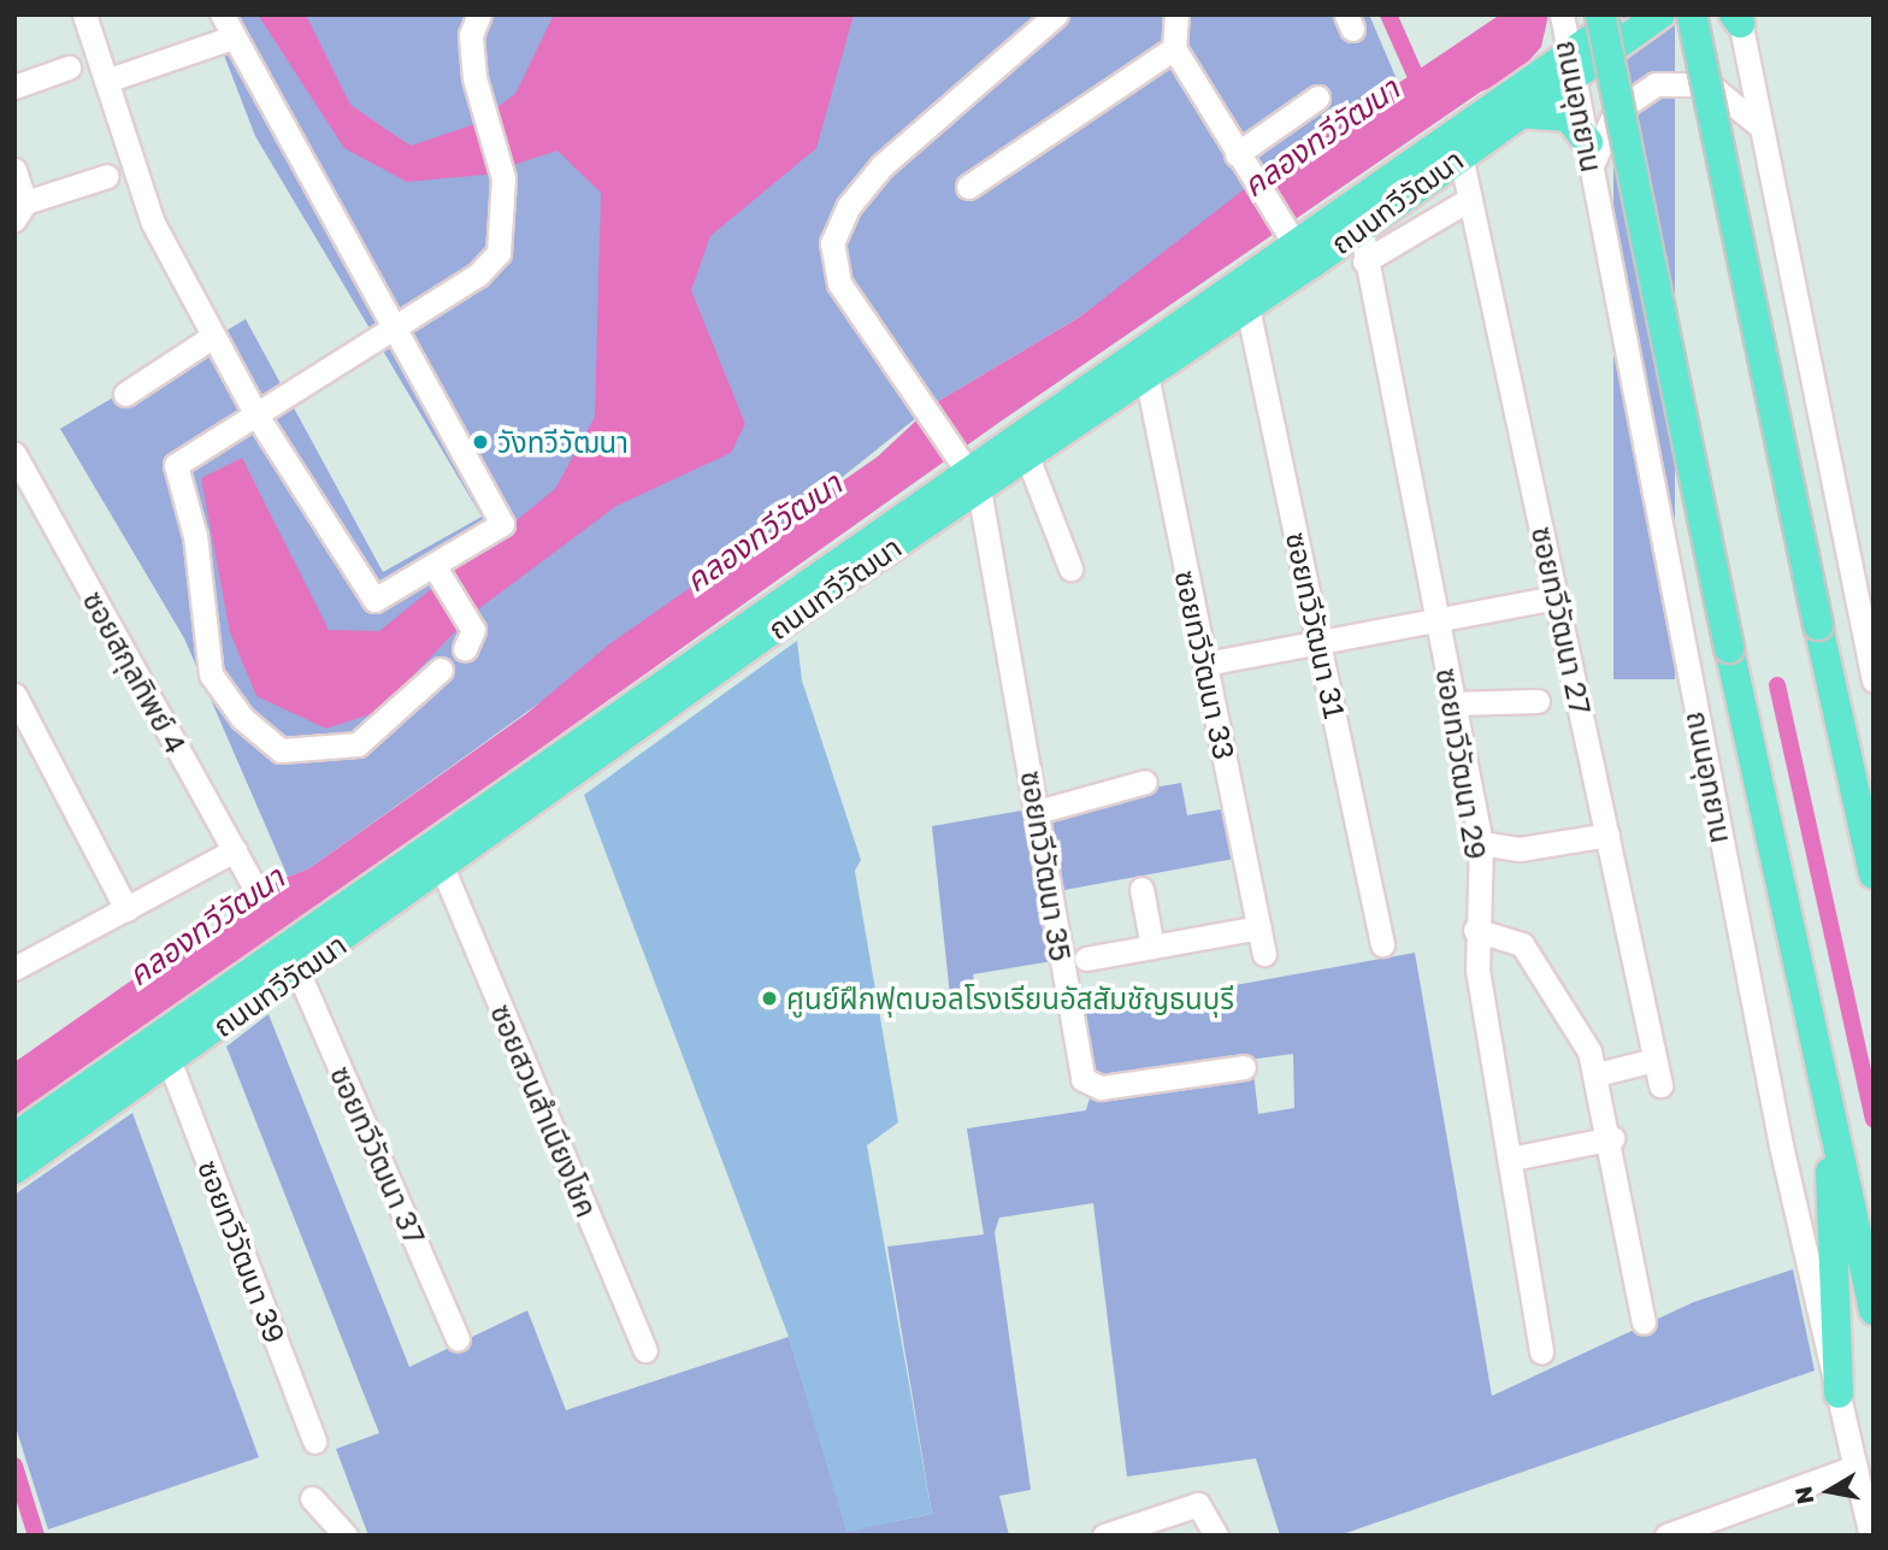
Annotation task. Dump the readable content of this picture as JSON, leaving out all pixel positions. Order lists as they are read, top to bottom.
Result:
{
  "streets": {
    "main road": ["ถนนอุทยาน", "ถนนทวีวัฒนา"],
    "street": [
      "ซอยทวีวัฒนา 27",
      "ซอยทวีวัฒนา 31",
      "ซอยทวีวัฒนา 33",
      "ซอยสกุลทิพย์ 4",
      "ซอยทวีวัฒนา 29",
      "ซอยทวีวัฒนา 35",
      "ซอยสวนสำเนียงโชค",
      "ซอยทวีวัฒนา 37",
      "ซอยทวีวัฒนา 39"
    ]
  },
  "crossings": [
    ["ถนนอุทยาน", "ถนนทวีวัฒนา"],
    ["ถนนทวีวัฒนา", "ซอยทวีวัฒนา 27"],
    ["ถนนทวีวัฒนา", "ซอยทวีวัฒนา 31"],
    ["ถนนทวีวัฒนา", "ซอยทวีวัฒนา 33"],
    ["ถนนทวีวัฒนา", "ซอยทวีวัฒนา 29"],
    ["ถนนทวีวัฒนา", "ซอยทวีวัฒนา 35"],
    ["ถนนทวีวัฒนา", "ซอยสวนสำเนียงโชค"],
    ["ถนนทวีวัฒนา", "ซอยทวีวัฒนา 37"],
    ["ถนนทวีวัฒนา", "ซอยทวีวัฒนา 39"]
  ],
  "water": ["คลองทวีวัฒนา"],
  "places": ["วังทวีวัฒนา", "ศูนย์ฝึกฟุตบอลโรงเรียนอัสสัมชัญธนบุรี"],
  "north": "left"
}
